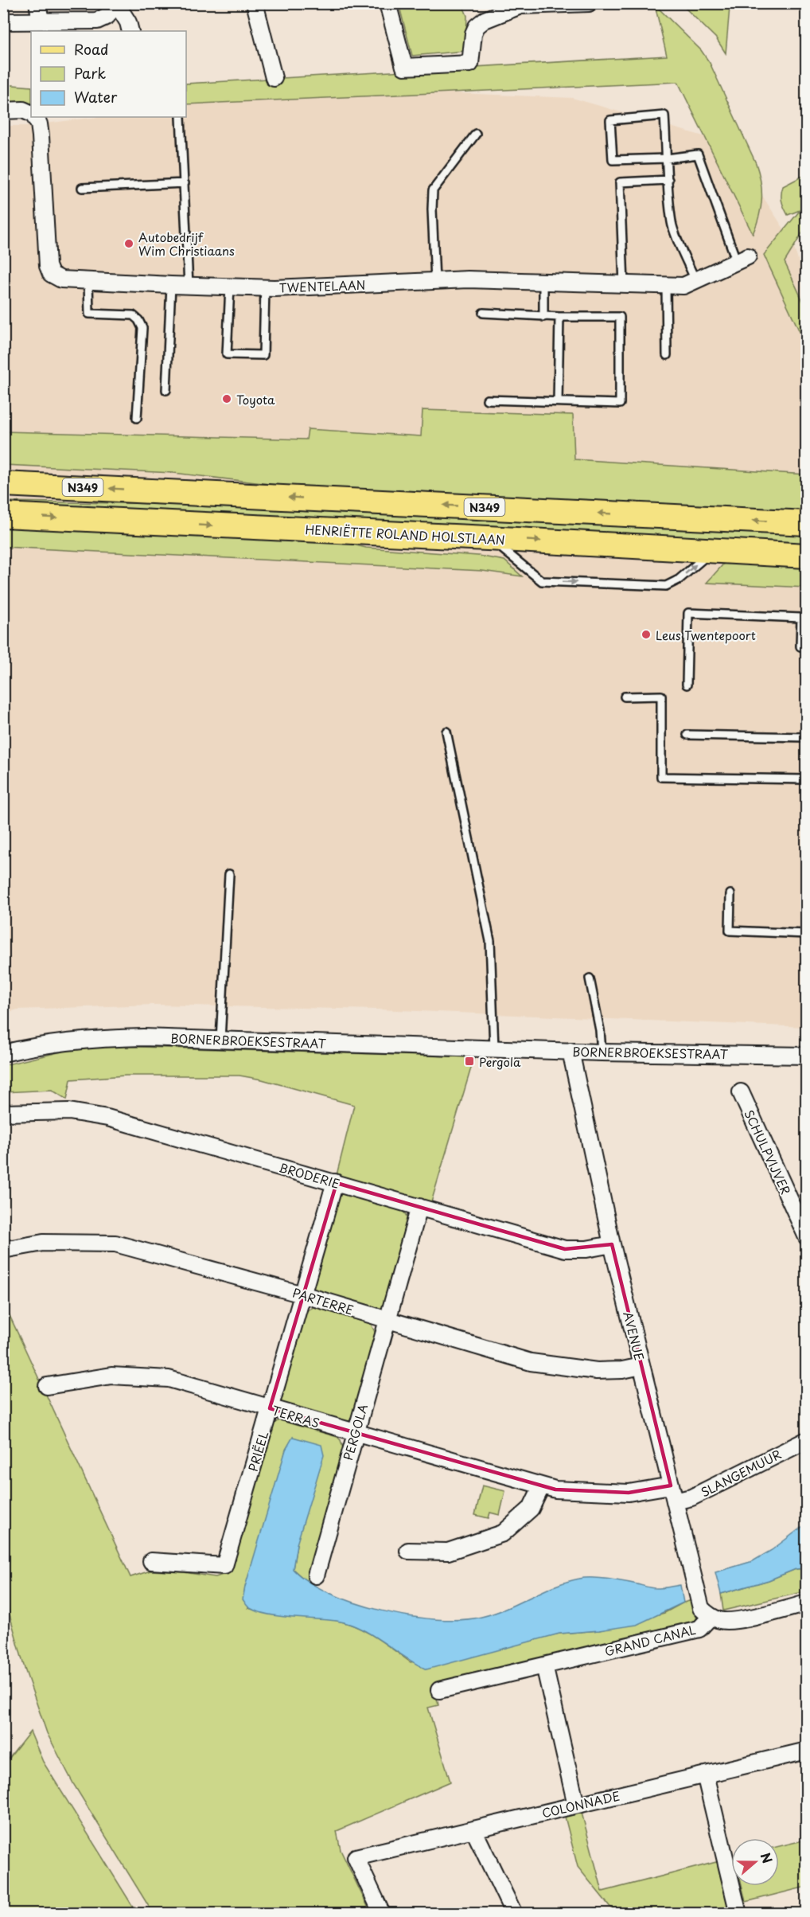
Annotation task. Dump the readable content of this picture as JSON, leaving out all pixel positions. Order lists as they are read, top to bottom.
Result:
{
  "streets": {
    "main road": ["N349", "HENRIËTTE ROLAND HOLSTLAAN"],
    "street": [
      "TWENTELAAN",
      "BORNERBROEKSESTRAAT",
      "SCHULPVIJVER",
      "BRODERIE",
      "PARTERRE",
      "AVENUE",
      "TERRAS",
      "PERGOLA",
      "PRIËEL",
      "SLANGEMUUR",
      "GRAND CANAL",
      "COLONNADE"
    ]
  },
  "crossings": [
    ["BORNERBROEKSESTRAAT", "AVENUE"],
    ["BRODERIE", "AVENUE"],
    ["BRODERIE", "PERGOLA"],
    ["BRODERIE", "PRIËEL"],
    ["PARTERRE", "AVENUE"],
    ["PARTERRE", "PERGOLA"],
    ["PARTERRE", "PRIËEL"],
    ["AVENUE", "TERRAS"],
    ["AVENUE", "SLANGEMUUR"],
    ["AVENUE", "GRAND CANAL"],
    ["TERRAS", "PERGOLA"],
    ["TERRAS", "PRIËEL"]
  ],
  "places": {
    "other": ["Autobedrijf Wim Christiaans", "Toyota", "Leus Twentepoort"],
    "transit": ["Pergola"]
  },
  "legend": ["Road", "Park", "Water"],
  "north": "right"
}
